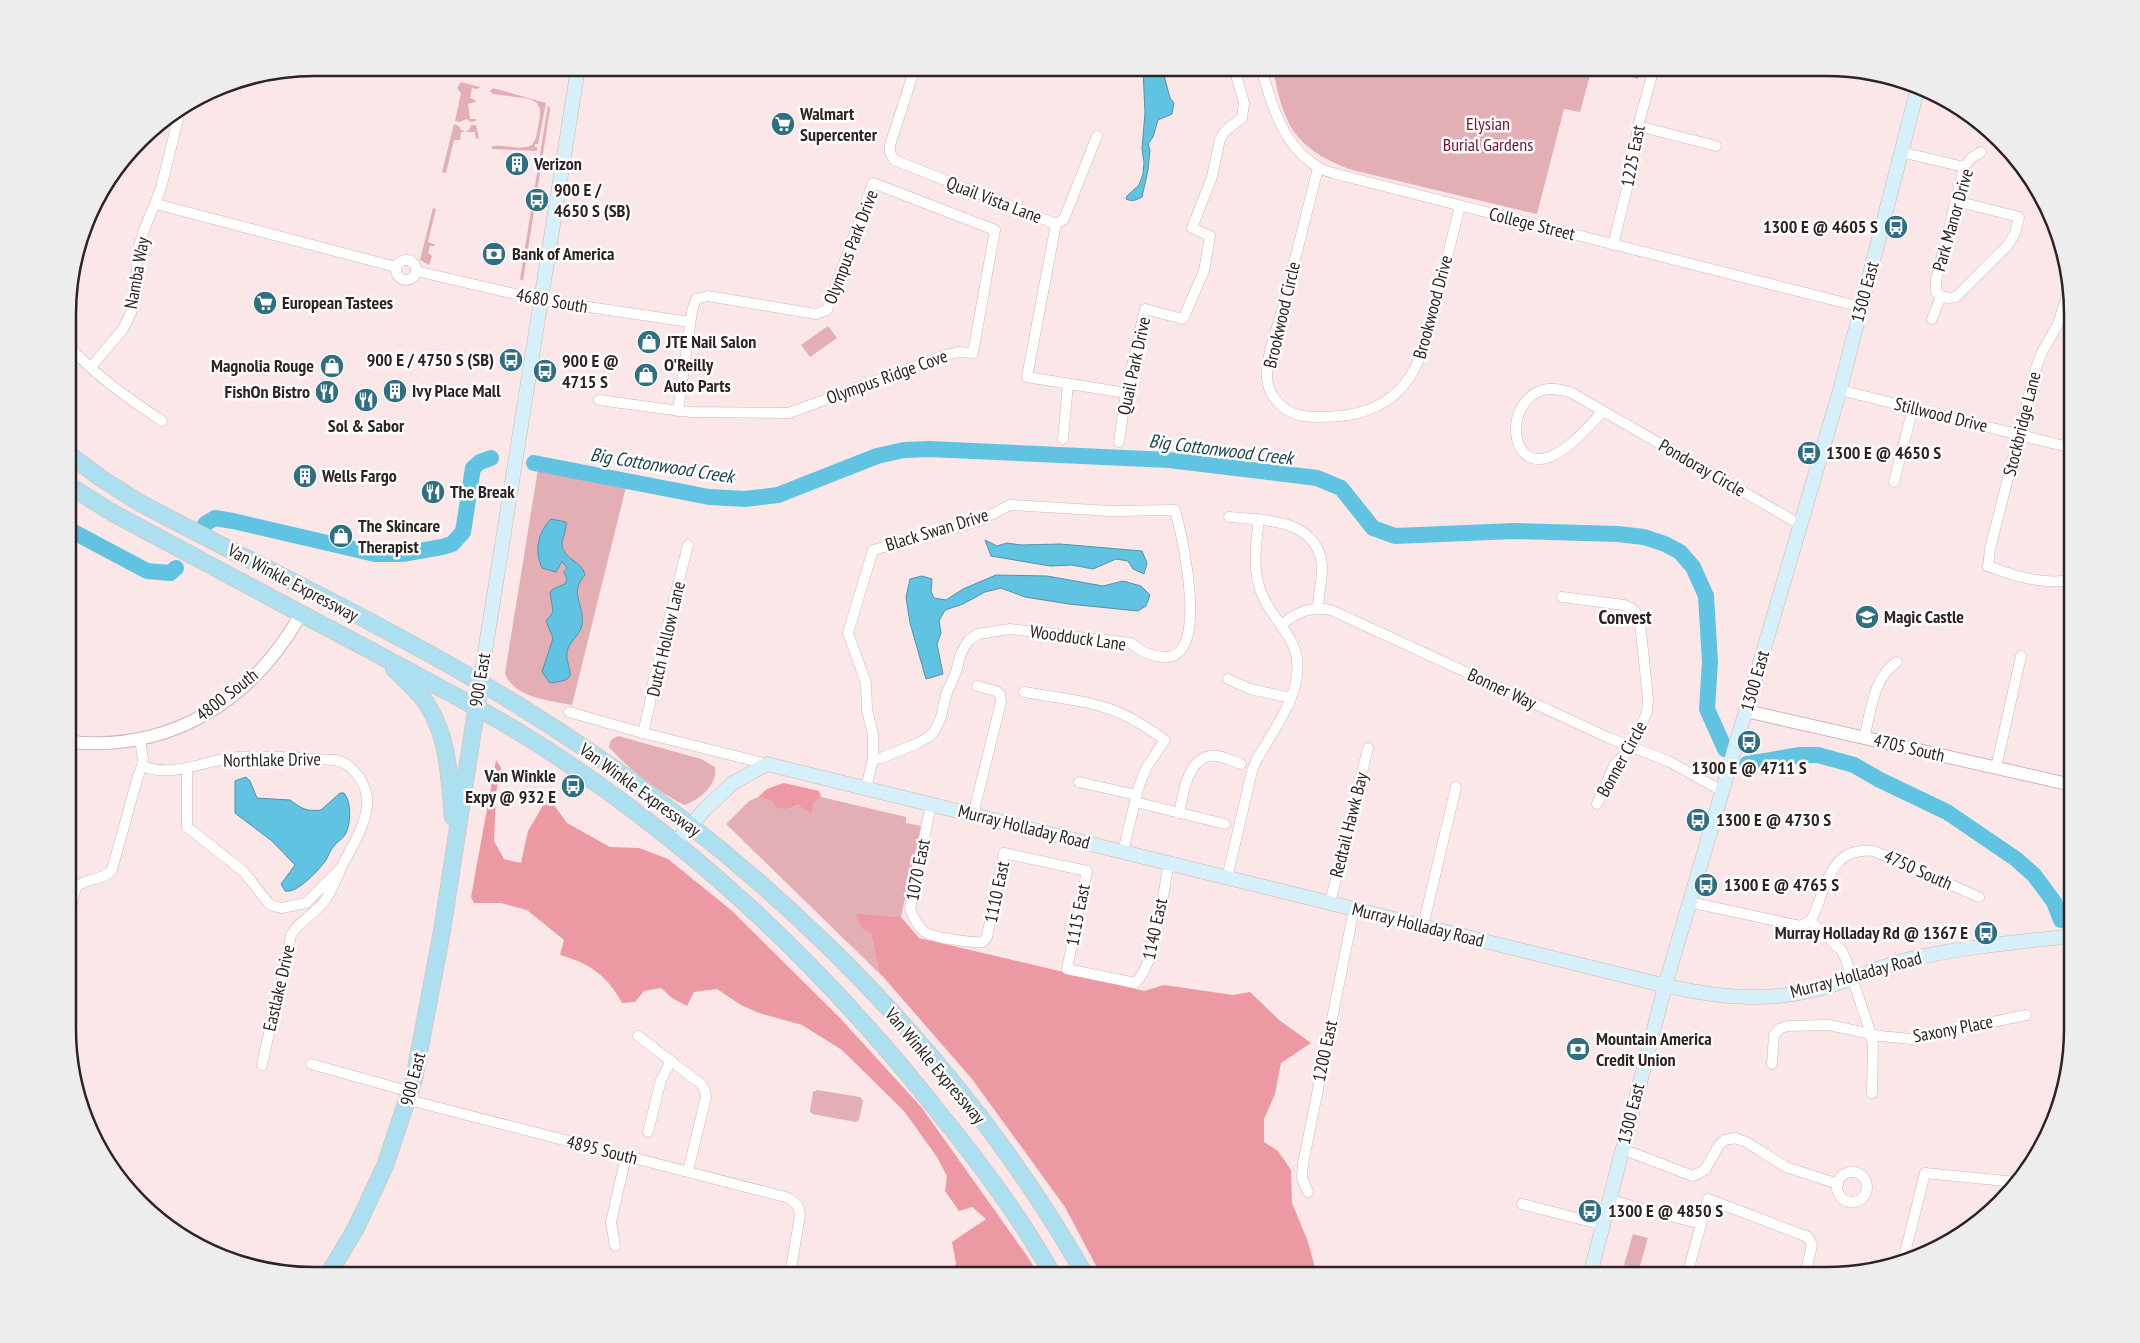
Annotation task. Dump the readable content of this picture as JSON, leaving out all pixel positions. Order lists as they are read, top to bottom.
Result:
{
  "streets": {
    "main road": [
      "1300 East",
      "Van Winkle Expressway",
      "900 East",
      "Murray Holladay Road"
    ],
    "street": [
      "1225 East",
      "Quail Vista Lane",
      "Park Manor Drive",
      "College Street",
      "Olympus Park Drive",
      "Namba Way",
      "4680 South",
      "Brookwood Drive",
      "Brookwood Circle",
      "Quail Park Drive",
      "Olympus Ridge Cove",
      "Stillwood Drive",
      "Stockbridge Lane",
      "Pondoray Circle",
      "Black Swan Drive",
      "Woodduck Lane",
      "Dutch Hollow Lane",
      "Bonner Way",
      "4800 South",
      "4705 South",
      "Bonner Circle",
      "Northlake Drive",
      "Redtail Hawk Bay",
      "1070 East",
      "4750 South",
      "1110 East",
      "1115 East",
      "1140 East",
      "Eastlake Drive",
      "Saxony Place",
      "1200 East",
      "4895 South"
    ]
  },
  "crossings": [
    ["1225 East", "College Street"],
    ["Quail Vista Lane", "Quail Park Drive"],
    ["College Street", "1300 East"],
    ["College Street", "Brookwood Drive"],
    ["College Street", "Brookwood Circle"],
    ["Olympus Park Drive", "4680 South"],
    ["Olympus Park Drive", "Olympus Ridge Cove"],
    ["Namba Way", "4680 South"],
    ["1300 East", "Stillwood Drive"],
    ["1300 East", "Pondoray Circle"],
    ["1300 East", "Bonner Way"],
    ["1300 East", "4705 South"],
    ["1300 East", "Murray Holladay Road"],
    ["4680 South", "900 East"],
    ["Brookwood Drive", "Brookwood Circle"],
    ["Stillwood Drive", "Stockbridge Lane"],
    ["Black Swan Drive", "Woodduck Lane"],
    ["Van Winkle Expressway", "900 East"],
    ["Van Winkle Expressway", "4800 South"],
    ["Dutch Hollow Lane", "Murray Holladay Road"],
    ["900 East", "4895 South"],
    ["Bonner Way", "Bonner Circle"],
    ["Northlake Drive", "Eastlake Drive"],
    ["Redtail Hawk Bay", "Murray Holladay Road"],
    ["Murray Holladay Road", "1070 East"],
    ["Murray Holladay Road", "1140 East"],
    ["Murray Holladay Road", "1200 East"],
    ["1070 East", "1110 East"],
    ["1110 East", "1115 East"],
    ["1115 East", "1140 East"]
  ],
  "districts": ["Convest"],
  "water": ["Big Cottonwood Creek"],
  "parks": ["Elysian Burial Gardens"],
  "places": {
    "supermarket": ["Walmart Supercenter", "European Tastees"],
    "building": ["Verizon", "Ivy Place Mall", "Wells Fargo"],
    "bus stop": [
      "900 E / 4650 S (SB)",
      "1300 E @ 4605 S",
      "900 E / 4750 S (SB)",
      "900 E @ 4715 S",
      "1300 E @ 4650 S",
      "1300 E @ 4711 S",
      "Van Winkle Expy @ 932 E",
      "1300 E @ 4730 S",
      "1300 E @ 4765 S",
      "Murray Holladay Rd @ 1367 E",
      "1300 E @ 4850 S"
    ],
    "bank": ["Bank of America", "Mountain America Credit Union"],
    "shop": [
      "JTE Nail Salon",
      "Magnolia Rouge",
      "O'Reilly Auto Parts",
      "The Skincare Therapist"
    ],
    "restaurant": ["FishOn Bistro", "Sol & Sabor", "The Break"],
    "school or university": ["Magic Castle"]
  }
}
